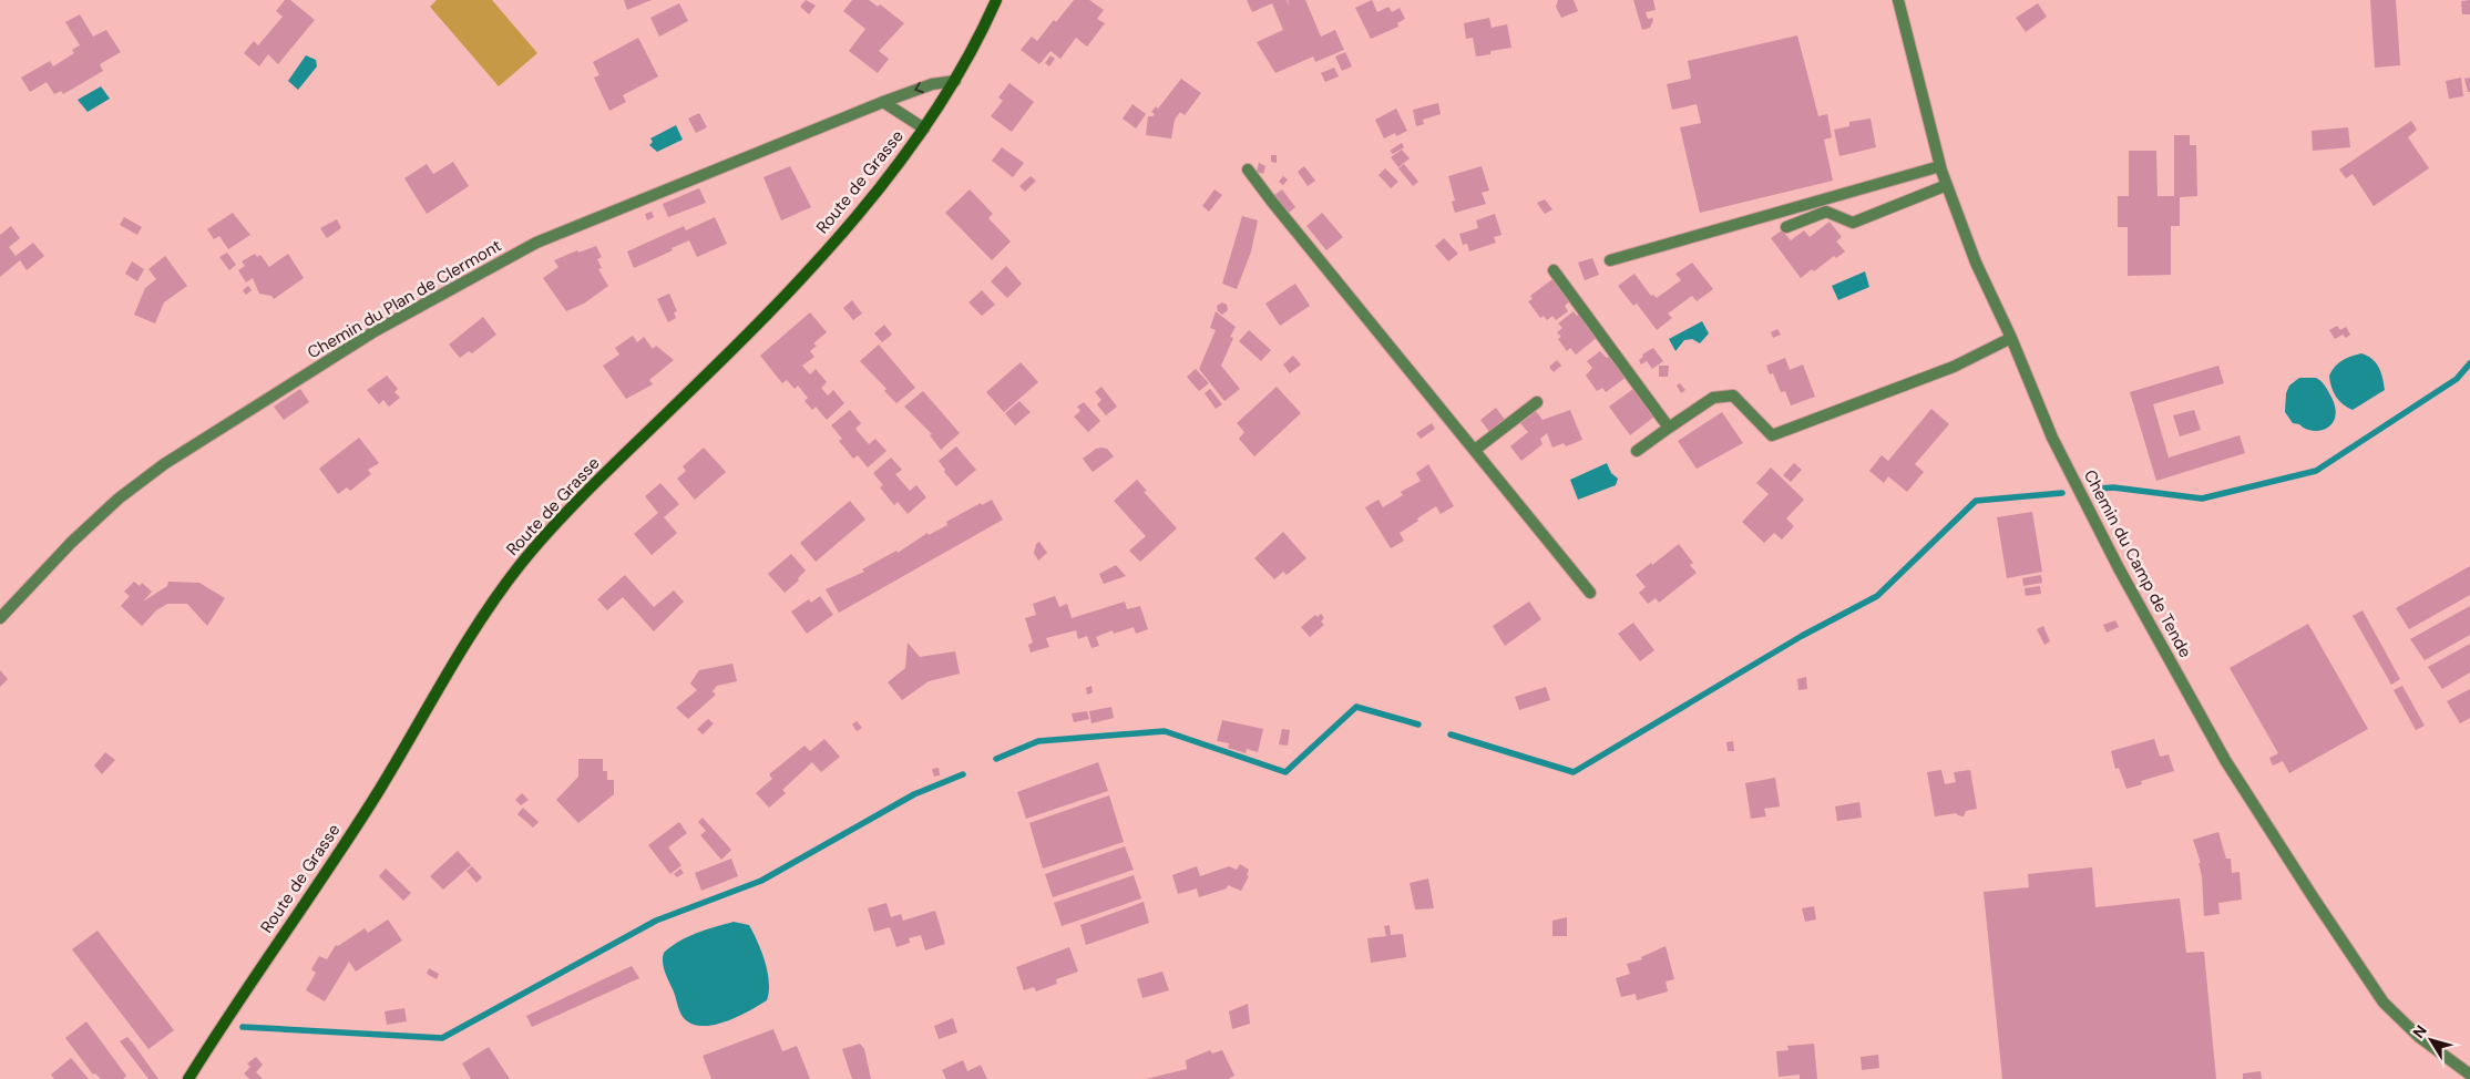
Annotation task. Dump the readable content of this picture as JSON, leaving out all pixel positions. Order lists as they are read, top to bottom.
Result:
{
  "streets": {
    "street": ["Route de Grasse", "Chemin du Plan de Clermont", "Chemin du Camp de Tende"]
  },
  "crossings": [
    ["Route de Grasse", "Chemin du Plan de Clermont"]
  ],
  "north": "top left"
}
